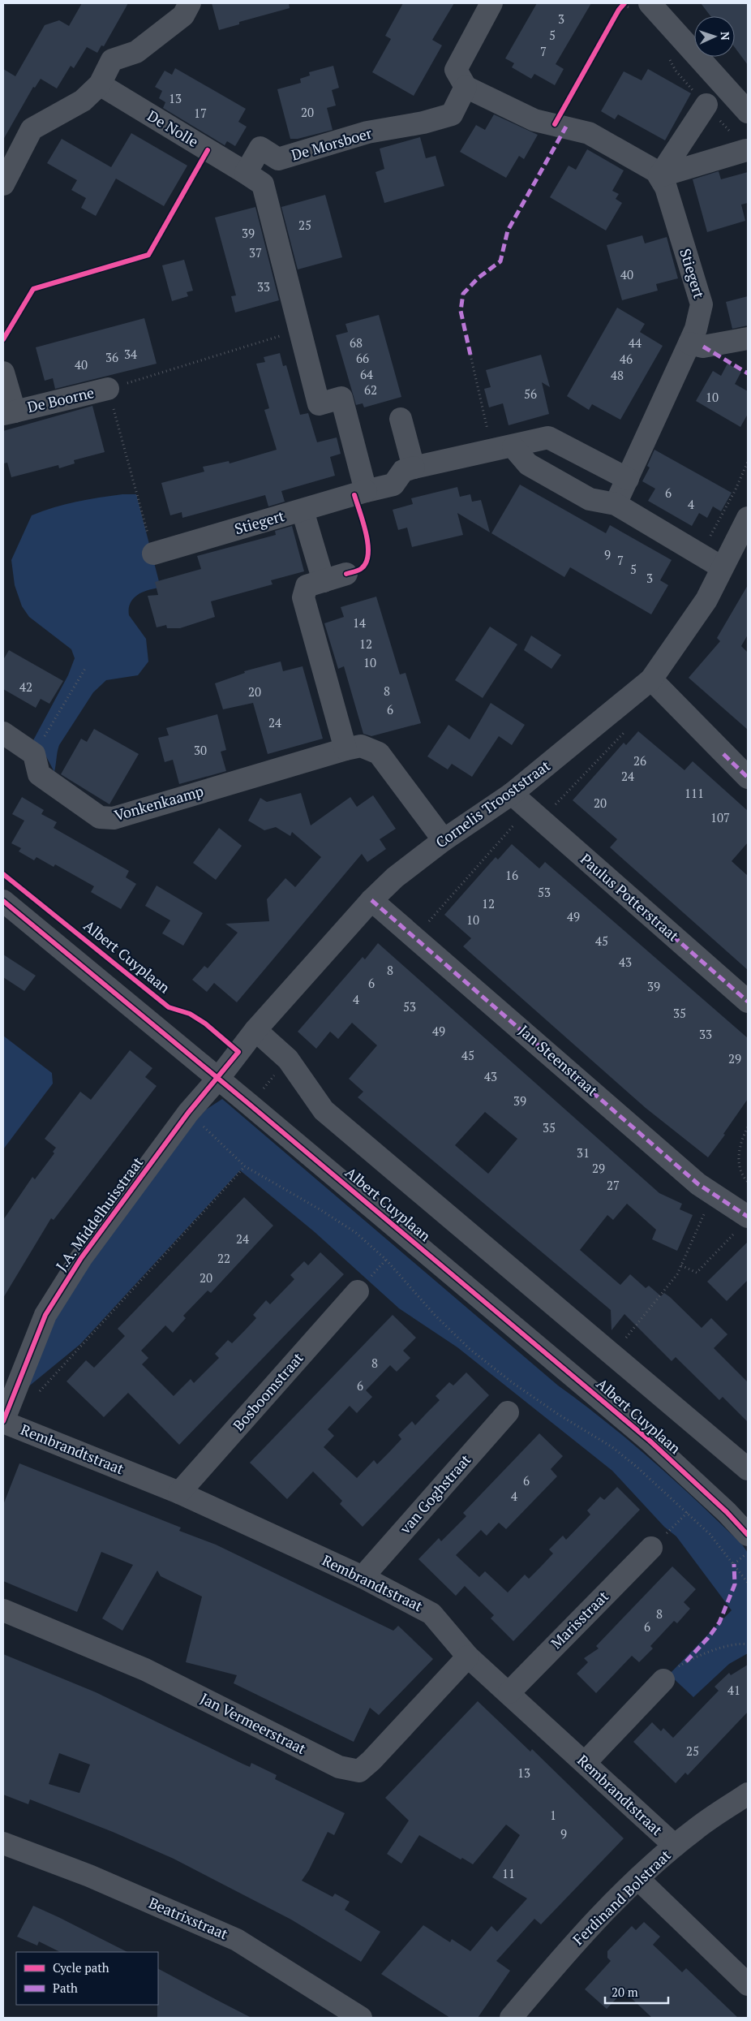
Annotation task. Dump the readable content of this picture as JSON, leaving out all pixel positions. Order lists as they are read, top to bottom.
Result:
{
  "streets": {
    "street": [
      "De Nolle",
      "De Morsboer",
      "Stiegert",
      "De Boorne",
      "Vonkenkaamp",
      "Cornelis Trooststraat",
      "Paulus Potterstraat",
      "Albert Cuyplaan",
      "Jan Steenstraat",
      "J.A. Middelhuisstraat",
      "Bosboomstraat",
      "Rembrandtstraat",
      "van Goghstraat",
      "Marisstraat",
      "Jan Vermeerstraat",
      "Ferdinand Bolstraat",
      "Beatrixstraat"
    ]
  },
  "crossings": [
    ["De Nolle", "De Morsboer"],
    ["De Morsboer", "Stiegert"],
    ["Vonkenkaamp", "Cornelis Trooststraat"],
    ["Cornelis Trooststraat", "Paulus Potterstraat"],
    ["Cornelis Trooststraat", "Albert Cuyplaan"],
    ["Cornelis Trooststraat", "Jan Steenstraat"],
    ["Cornelis Trooststraat", "J.A. Middelhuisstraat"],
    ["Albert Cuyplaan", "J.A. Middelhuisstraat"],
    ["J.A. Middelhuisstraat", "Rembrandtstraat"],
    ["Bosboomstraat", "Rembrandtstraat"],
    ["Rembrandtstraat", "van Goghstraat"],
    ["Rembrandtstraat", "Marisstraat"],
    ["Rembrandtstraat", "Jan Vermeerstraat"],
    ["Rembrandtstraat", "Ferdinand Bolstraat"]
  ],
  "house_numbers": [
    "3",
    "5",
    "7",
    "13",
    "20",
    "17",
    "25",
    "39",
    "37",
    "40",
    "33",
    "68",
    "44",
    "34",
    "36",
    "66",
    "46",
    "40",
    "64",
    "48",
    "62",
    "56",
    "10",
    "6",
    "4",
    "9",
    "7",
    "5",
    "3",
    "14",
    "12",
    "10",
    "42",
    "8",
    "20",
    "6",
    "24",
    "30",
    "26",
    "24",
    "111",
    "20",
    "107",
    "16",
    "53",
    "12",
    "49",
    "10",
    "45",
    "43",
    "8",
    "6",
    "39",
    "4",
    "53",
    "35",
    "49",
    "33",
    "45",
    "29",
    "43",
    "39",
    "35",
    "31",
    "29",
    "27",
    "24",
    "22",
    "20",
    "8",
    "6",
    "6",
    "4",
    "8",
    "6",
    "41",
    "25",
    "13",
    "1",
    "9",
    "11"
  ],
  "legend": ["Cycle path", "Path"],
  "scale_bar": "20 m",
  "north": "right"
}
